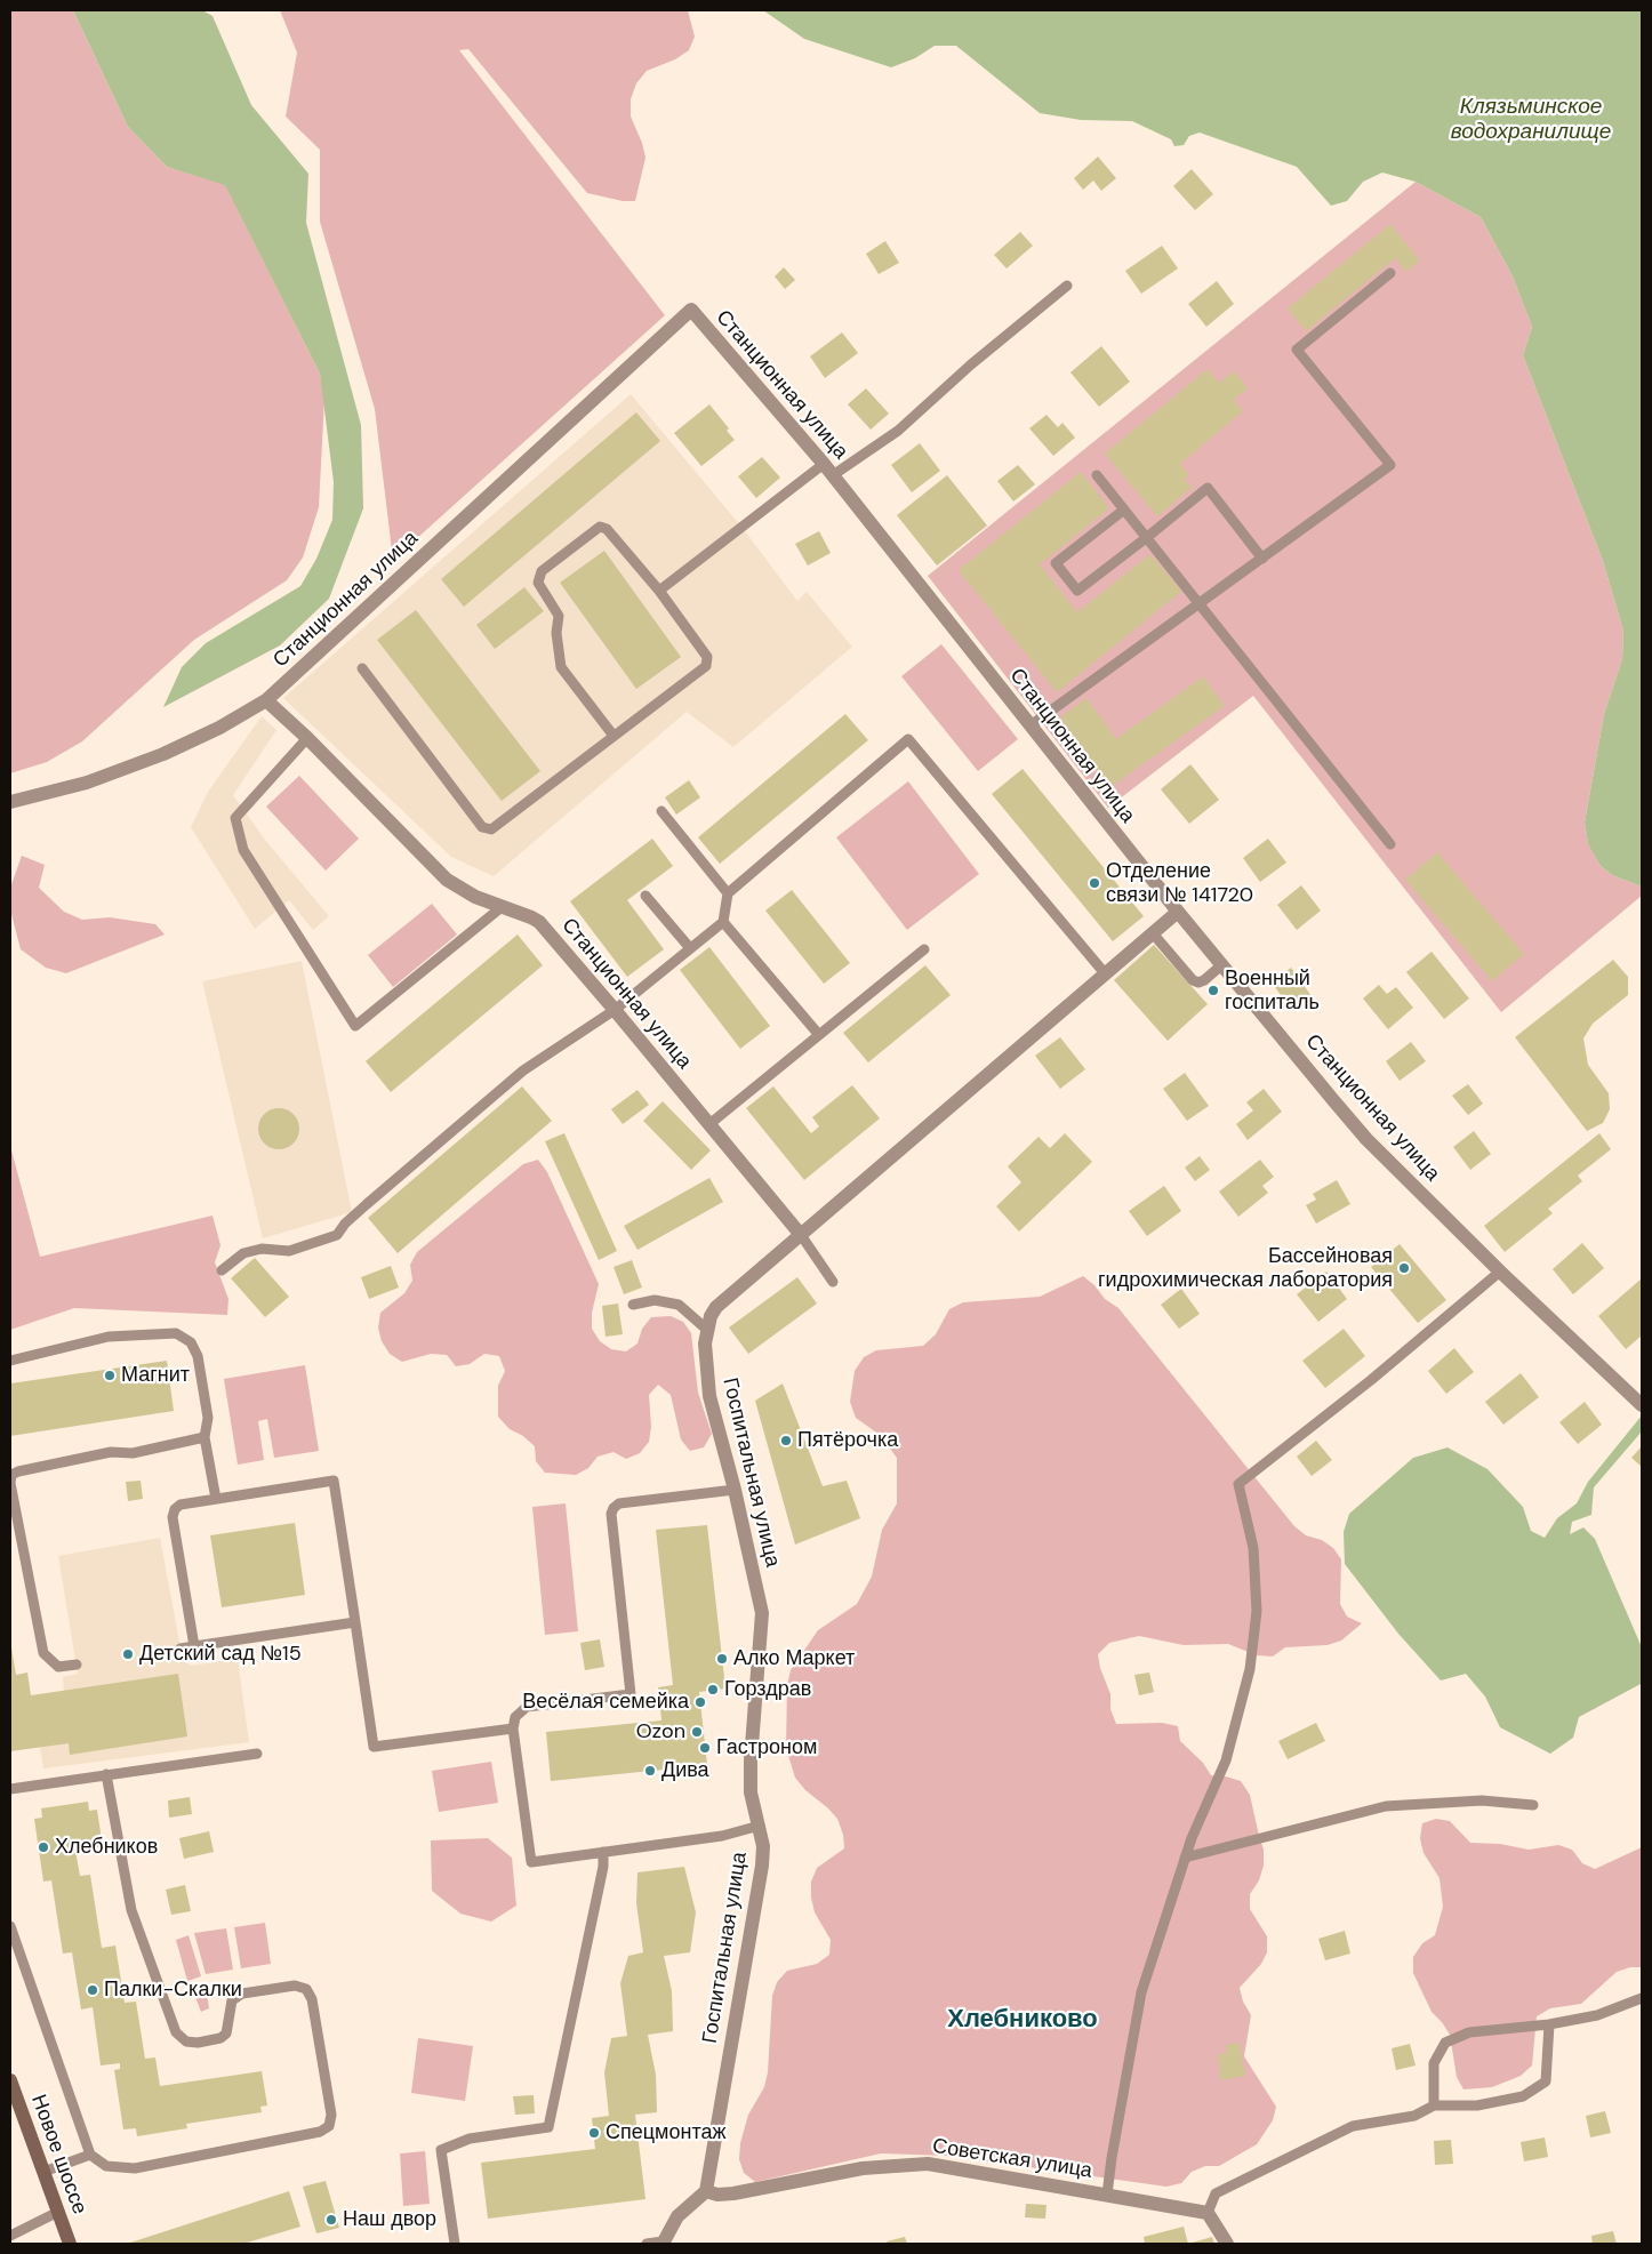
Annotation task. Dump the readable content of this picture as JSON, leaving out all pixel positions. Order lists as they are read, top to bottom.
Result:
{
  "streets": {
    "street": [
      "Станционная улица",
      "Госпитальная улица",
      "Новое шоссе",
      "Советская улица"
    ]
  },
  "crossings": [
    ["Станционная улица", "Госпитальная улица"],
    ["Госпитальная улица", "Советская улица"]
  ],
  "districts": ["Хлебниково"],
  "water": ["Клязьминское водохранилище"],
  "places": [
    "Отделение связи № 141720",
    "Военный госпиталь",
    "Бассейновая гидрохимическая лаборатория",
    "Магнит",
    "Пятёрочка",
    "Детский сад №15",
    "Алко Маркет",
    "Горздрав",
    "Весёлая семейка",
    "Ozon",
    "Гастроном",
    "Дива",
    "Хлебников",
    "Палки-Скалки",
    "Спецмонтаж",
    "Наш двор"
  ]
}
